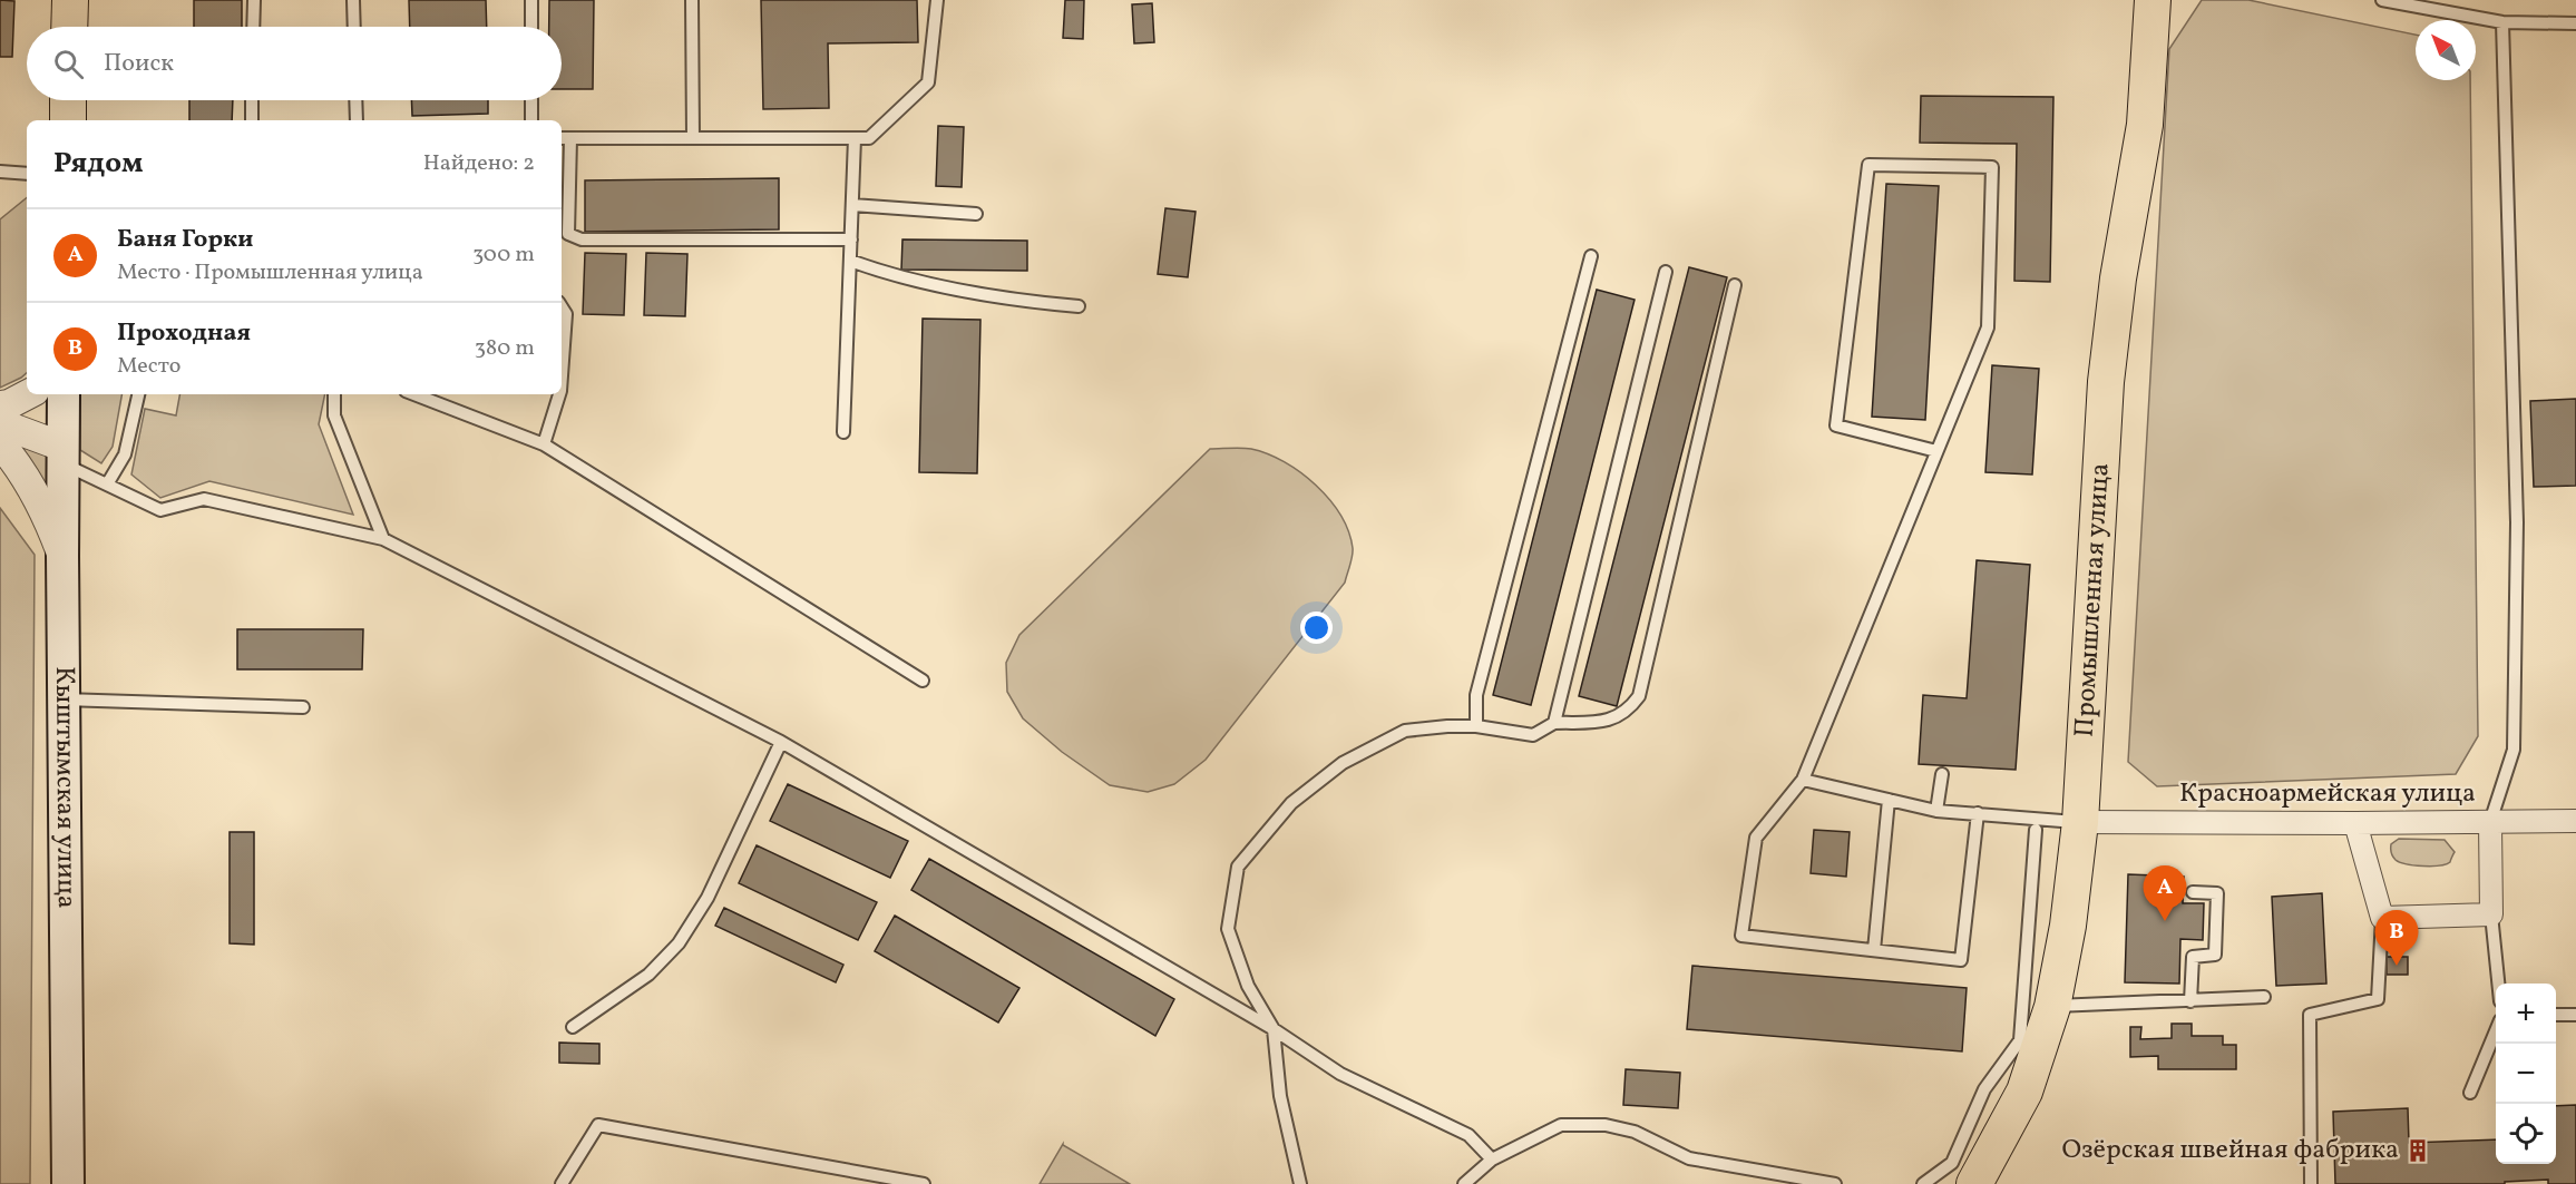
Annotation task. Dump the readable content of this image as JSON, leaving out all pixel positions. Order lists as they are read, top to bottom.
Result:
{
  "streets": {
    "main road": ["Промышленная улица", "Кыштымская улица"],
    "street": ["Красноармейская улица"]
  },
  "crossings": [
    ["Промышленная улица", "Красноармейская улица"]
  ],
  "places": {
    "building": ["Озёрская швейная фабрика"]
  },
  "north": "top left",
  "page": {
    "search": "Поиск",
    "heading": ["Рядом", "Найдено: 2"],
    "list": [
      {
        "mark": "A",
        "name": "Баня Горки",
        "note": "Место · Промышленная улица",
        "value": "300 m"
      },
      {
        "mark": "B",
        "name": "Проходная",
        "note": "Место",
        "value": "380 m"
      }
    ],
    "pins": ["A", "B"],
    "map_buttons": ["+", "−"]
  }
}
